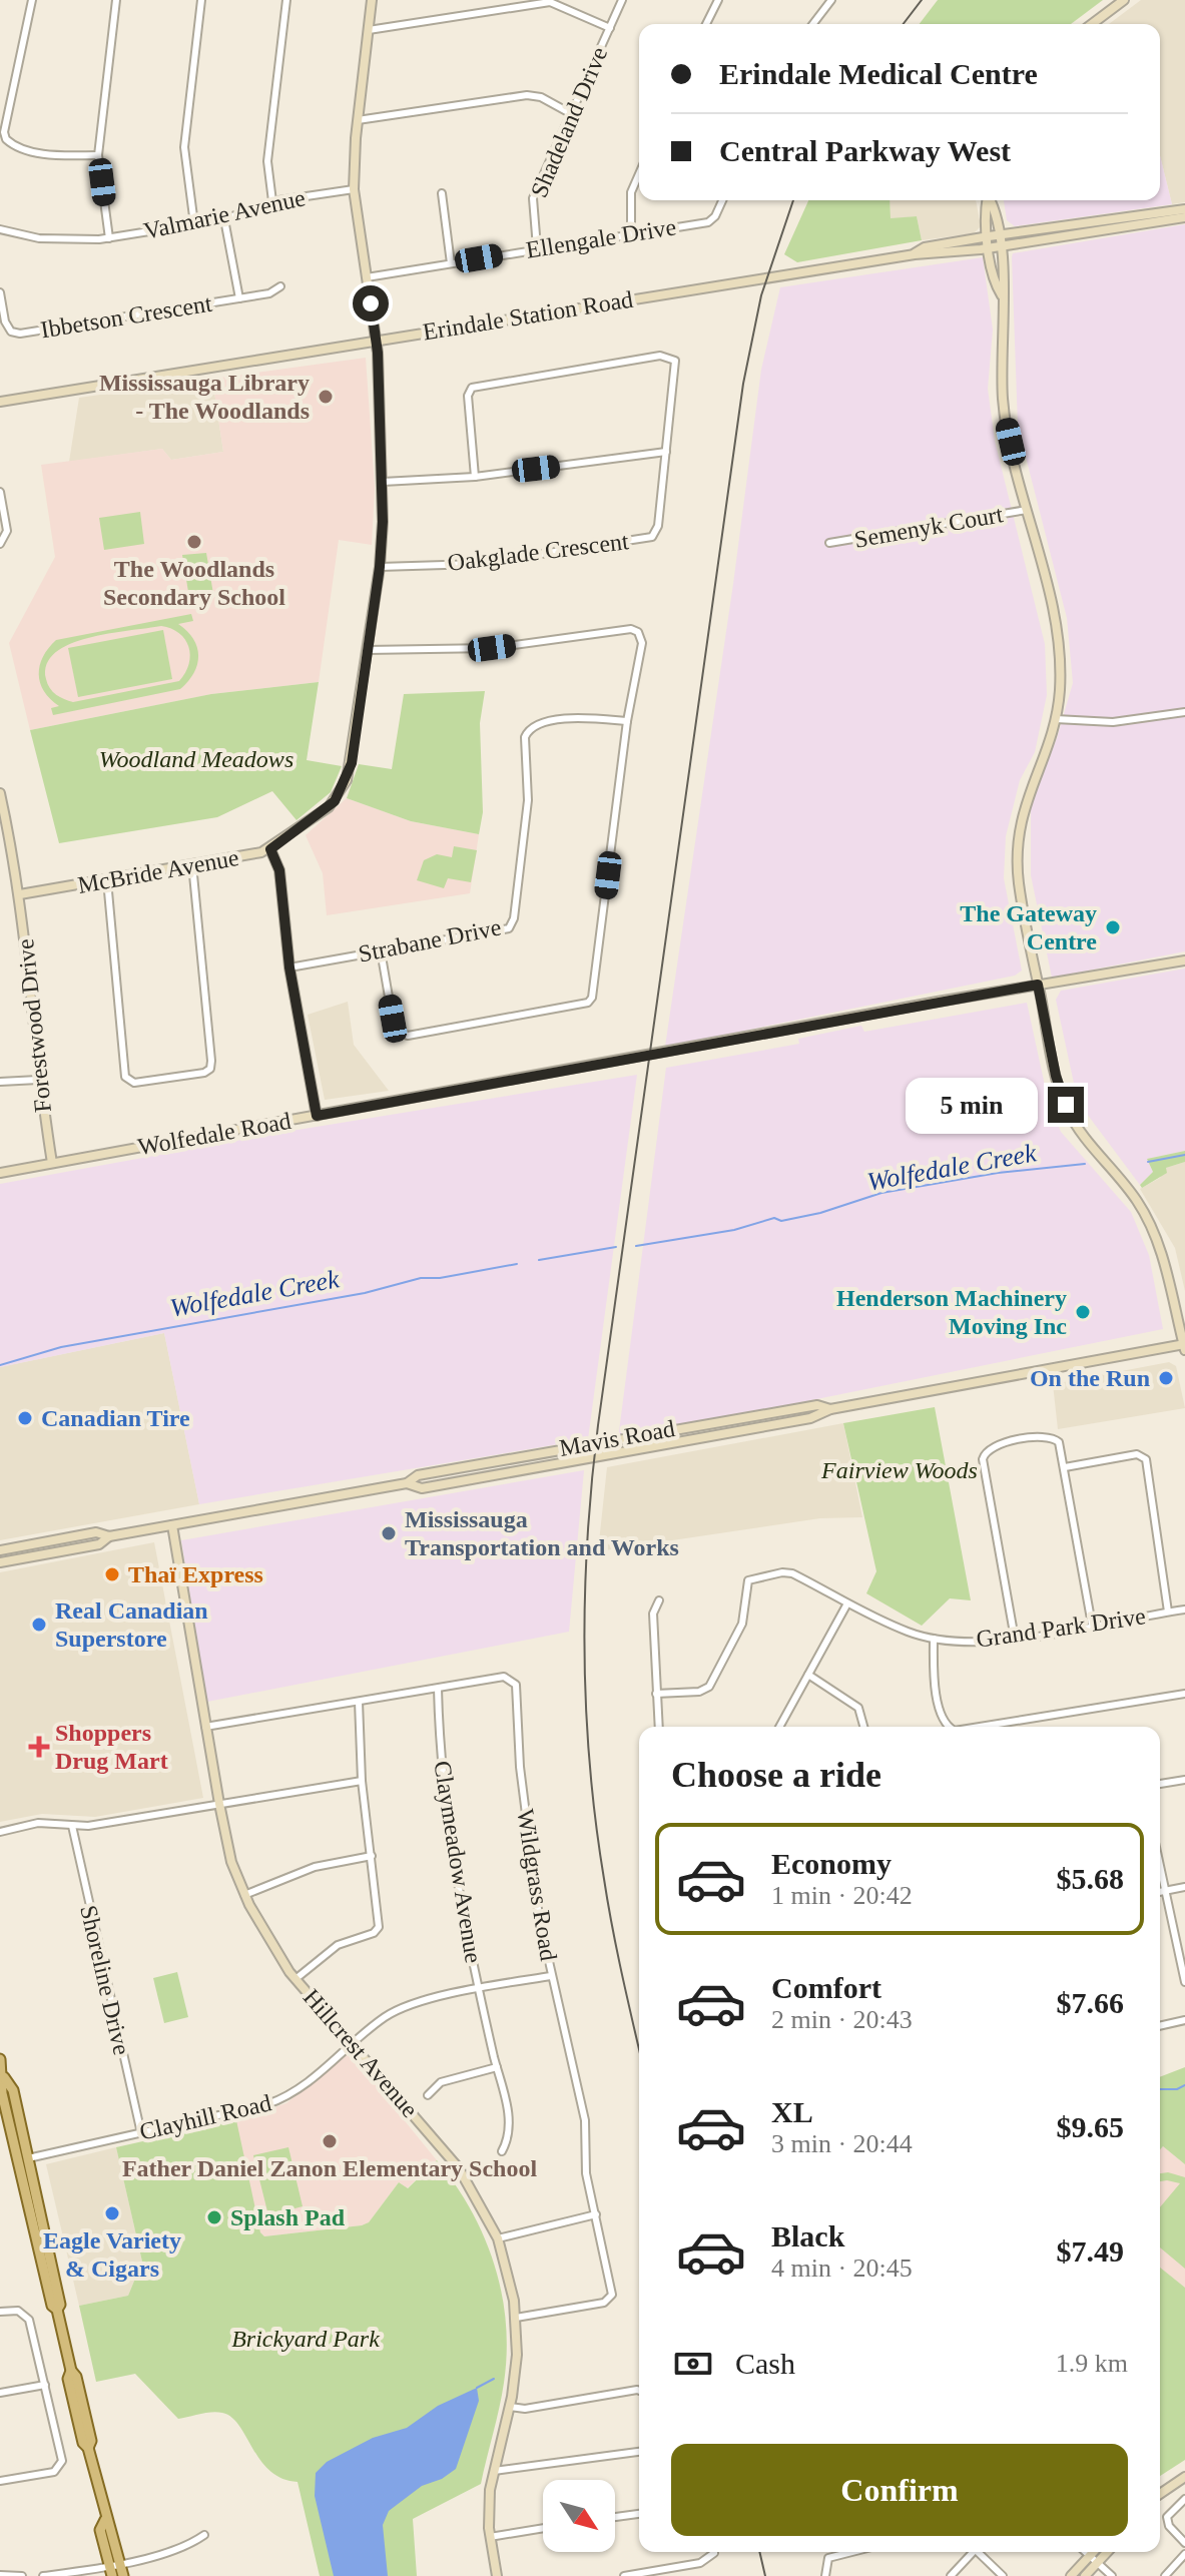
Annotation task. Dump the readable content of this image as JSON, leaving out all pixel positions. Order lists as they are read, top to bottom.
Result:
{
  "streets": {
    "street": [
      "Shadeland Drive",
      "Valmarie Avenue",
      "Ellengale Drive",
      "Erindale Station Road",
      "Ibbetson Crescent",
      "Semenyk Court",
      "Oakglade Crescent",
      "McBride Avenue",
      "Strabane Drive",
      "Forestwood Drive",
      "Wolfedale Road",
      "Mavis Road",
      "Grand Park Drive",
      "Claymeadow Avenue",
      "Wildgrass Road",
      "Shoreline Drive",
      "Hillcrest Avenue",
      "Clayhill Road"
    ]
  },
  "crossings": [
    ["Shadeland Drive", "Ellengale Drive"],
    ["Valmarie Avenue", "McBride Avenue"],
    ["Ellengale Drive", "McBride Avenue"],
    ["Erindale Station Road", "McBride Avenue"],
    ["Oakglade Crescent", "McBride Avenue"],
    ["McBride Avenue", "Forestwood Drive"],
    ["Forestwood Drive", "Wolfedale Road"],
    ["Mavis Road", "Hillcrest Avenue"],
    ["Claymeadow Avenue", "Wildgrass Road"],
    ["Claymeadow Avenue", "Clayhill Road"],
    ["Wildgrass Road", "Hillcrest Avenue"],
    ["Wildgrass Road", "Clayhill Road"],
    ["Shoreline Drive", "Clayhill Road"],
    ["Hillcrest Avenue", "Clayhill Road"]
  ],
  "water": ["Wolfedale Creek"],
  "parks": ["Woodland Meadows", "Fairview Woods", "Brickyard Park"],
  "places": {
    "other": [
      "Mississauga Library - The Woodlands",
      "The Woodlands Secondary School",
      "The Gateway Centre",
      "Henderson Machinery Moving Inc",
      "On the Run",
      "Canadian Tire",
      "Mississauga Transportation and Works",
      "Thaï Express",
      "Real Canadian Superstore",
      "Father Daniel Zanon Elementary School",
      "Eagle Variety & Cigars",
      "Splash Pad"
    ],
    "health": ["Shoppers Drug Mart"]
  },
  "north": "bottom right",
  "page": {
    "banner": ["Erindale Medical Centre", "Central Parkway West"],
    "bubble": "5 min",
    "heading": "Choose a ride",
    "list": [
      {
        "name": "Economy",
        "note": "1 min · 20:42",
        "value": "$5.68"
      },
      {
        "name": "Comfort",
        "note": "2 min · 20:43",
        "value": "$7.66"
      },
      {
        "name": "XL",
        "note": "3 min · 20:44",
        "value": "$9.65"
      },
      {
        "name": "Black",
        "note": "4 min · 20:45",
        "value": "$7.49"
      }
    ],
    "pay": ["Cash", "1.9 km"],
    "buttons": "Confirm"
  }
}
